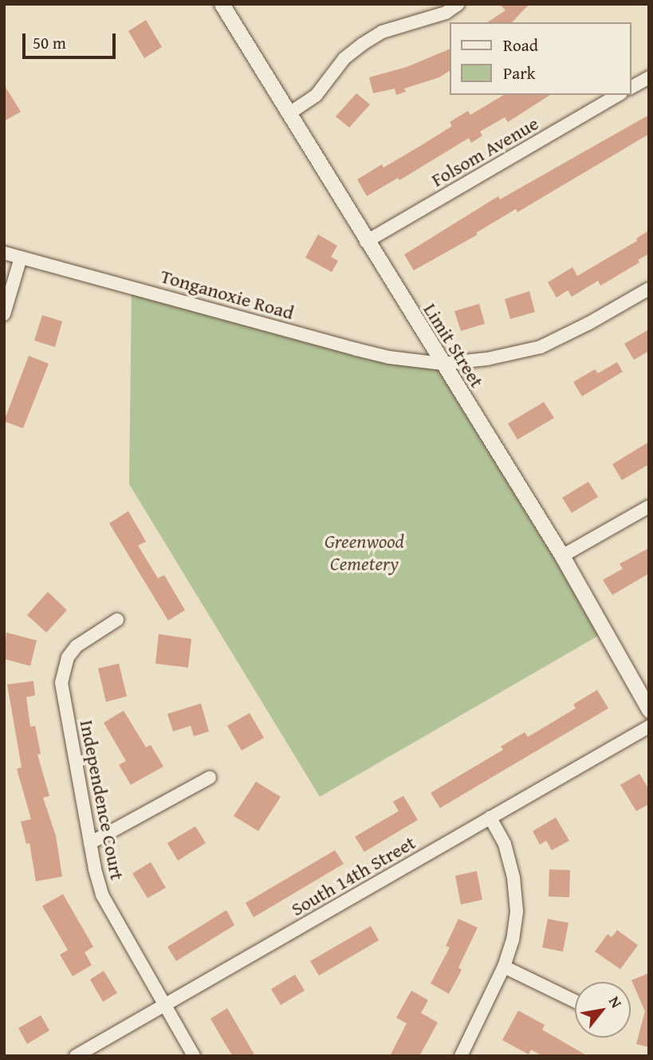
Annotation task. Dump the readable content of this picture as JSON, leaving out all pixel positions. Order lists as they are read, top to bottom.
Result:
{
  "streets": {
    "street": [
      "Folsom Avenue",
      "Tonganoxie Road",
      "Limit Street",
      "Independence Court",
      "South 14th Street"
    ]
  },
  "crossings": [
    ["Folsom Avenue", "Limit Street"],
    ["Tonganoxie Road", "Limit Street"],
    ["Independence Court", "South 14th Street"]
  ],
  "parks": ["Greenwood Cemetery"],
  "legend": ["Road", "Park"],
  "scale_bar": "50 m",
  "north": "top right"
}
